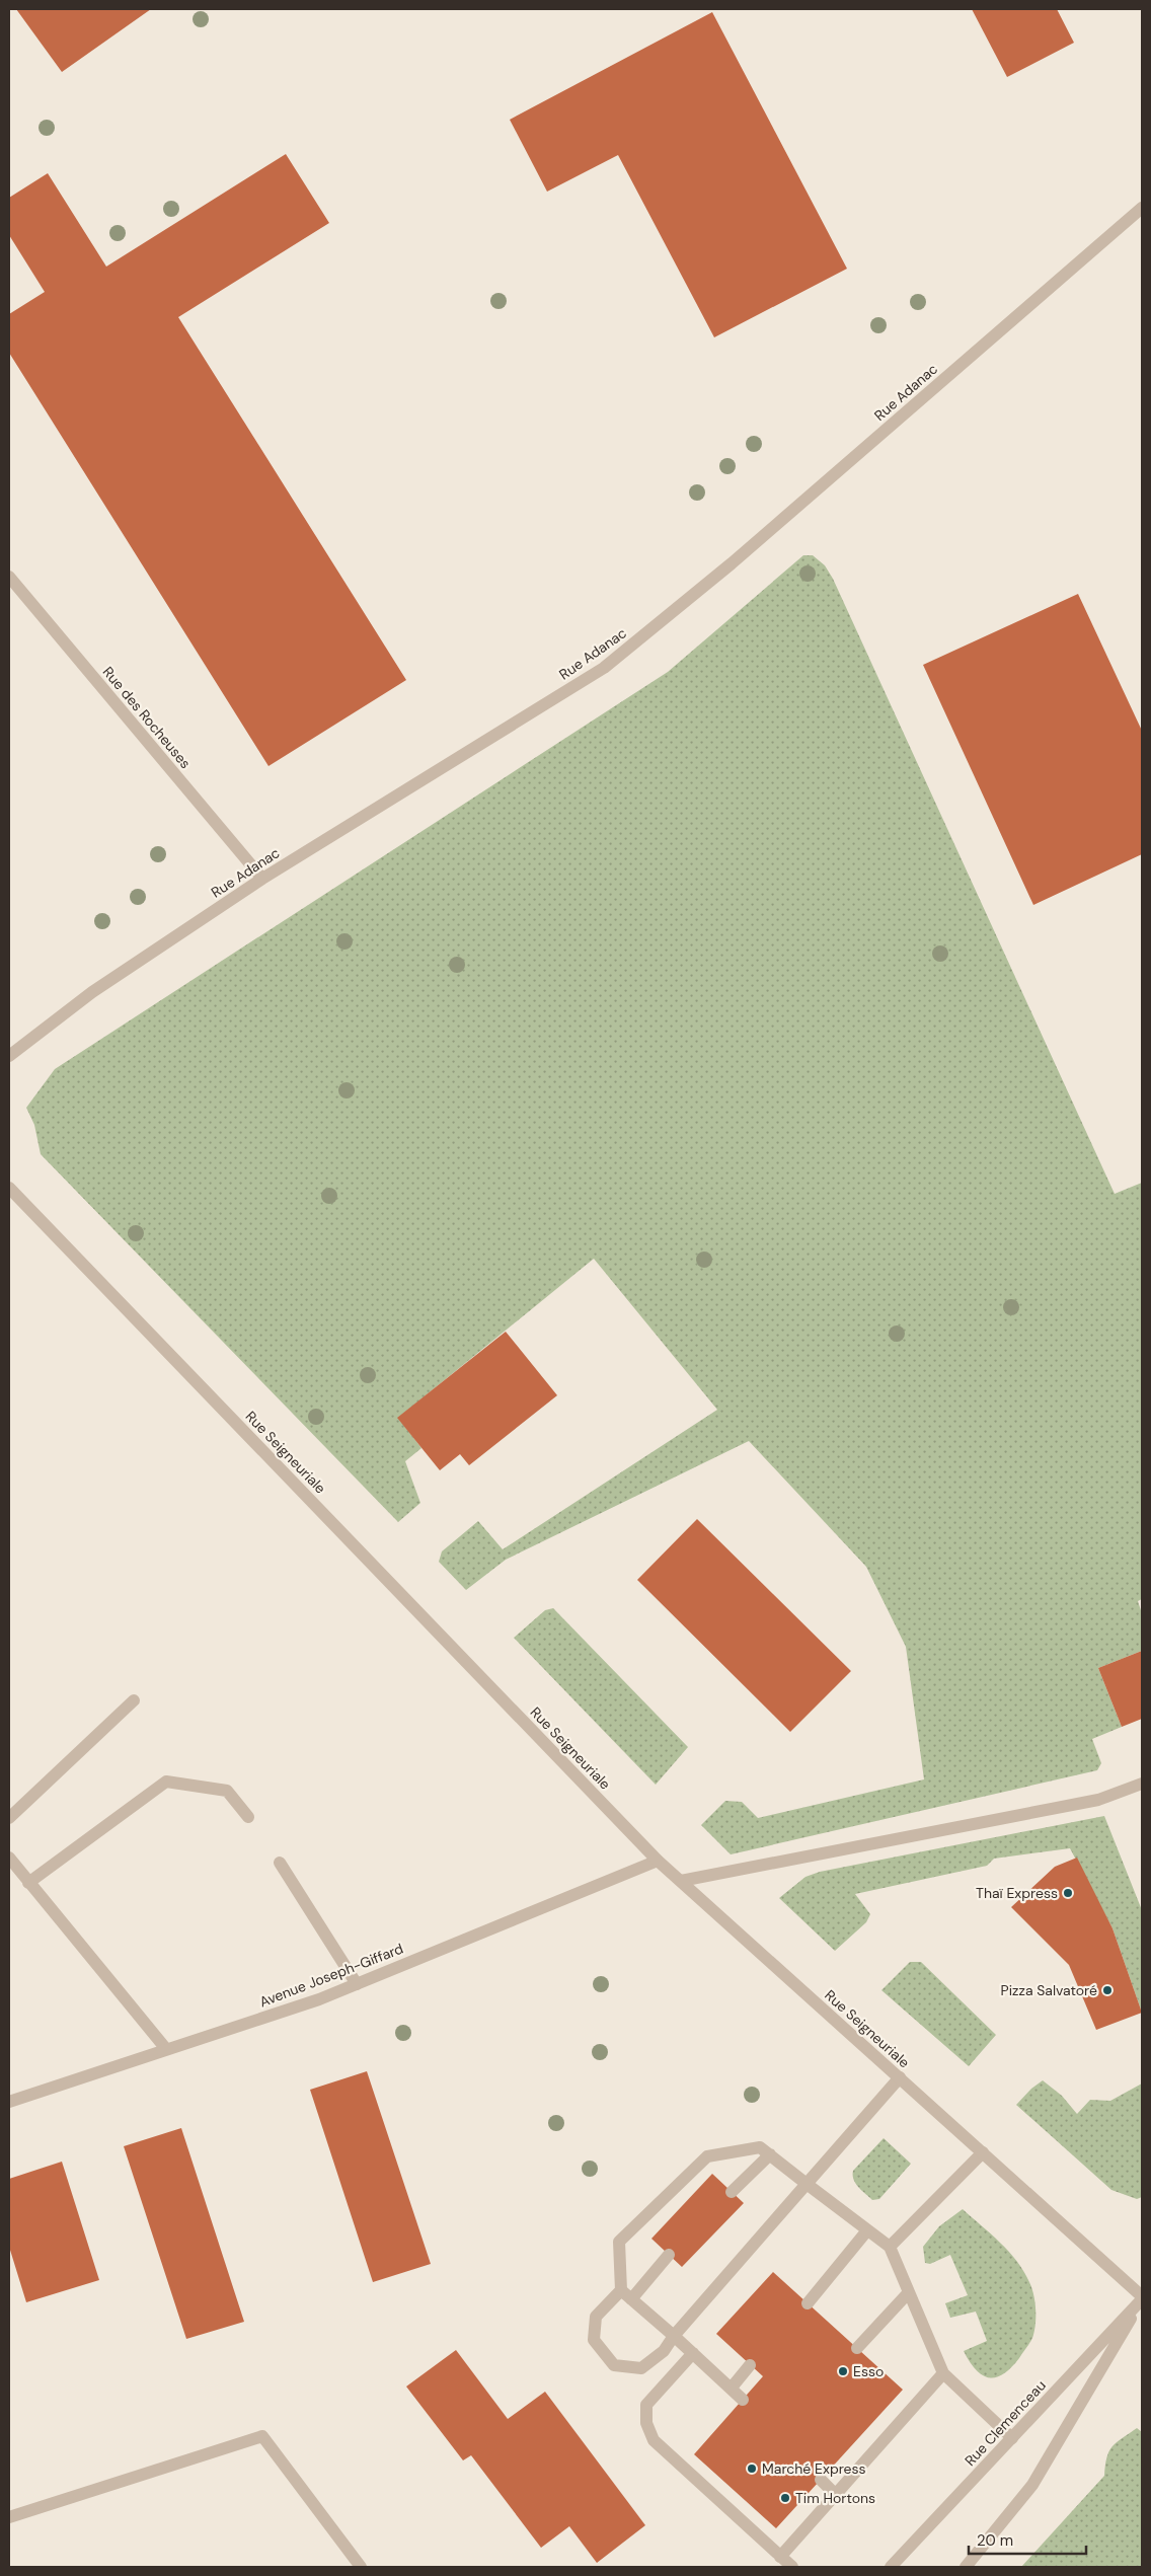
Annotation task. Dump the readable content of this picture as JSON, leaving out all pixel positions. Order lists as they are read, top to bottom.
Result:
{
  "streets": {
    "street": [
      "Rue Adanac",
      "Rue des Rocheuses",
      "Rue Seigneuriale",
      "Avenue Joseph-Giffard",
      "Rue Clemenceau"
    ]
  },
  "crossings": [
    ["Rue Adanac", "Rue des Rocheuses"],
    ["Rue Seigneuriale", "Avenue Joseph-Giffard"],
    ["Rue Seigneuriale", "Rue Clemenceau"]
  ],
  "places": [
    "Thaï Express",
    "Pizza Salvatoré",
    "Esso",
    "Marché Express",
    "Tim Hortons"
  ],
  "scale_bar": "20 m"
}
